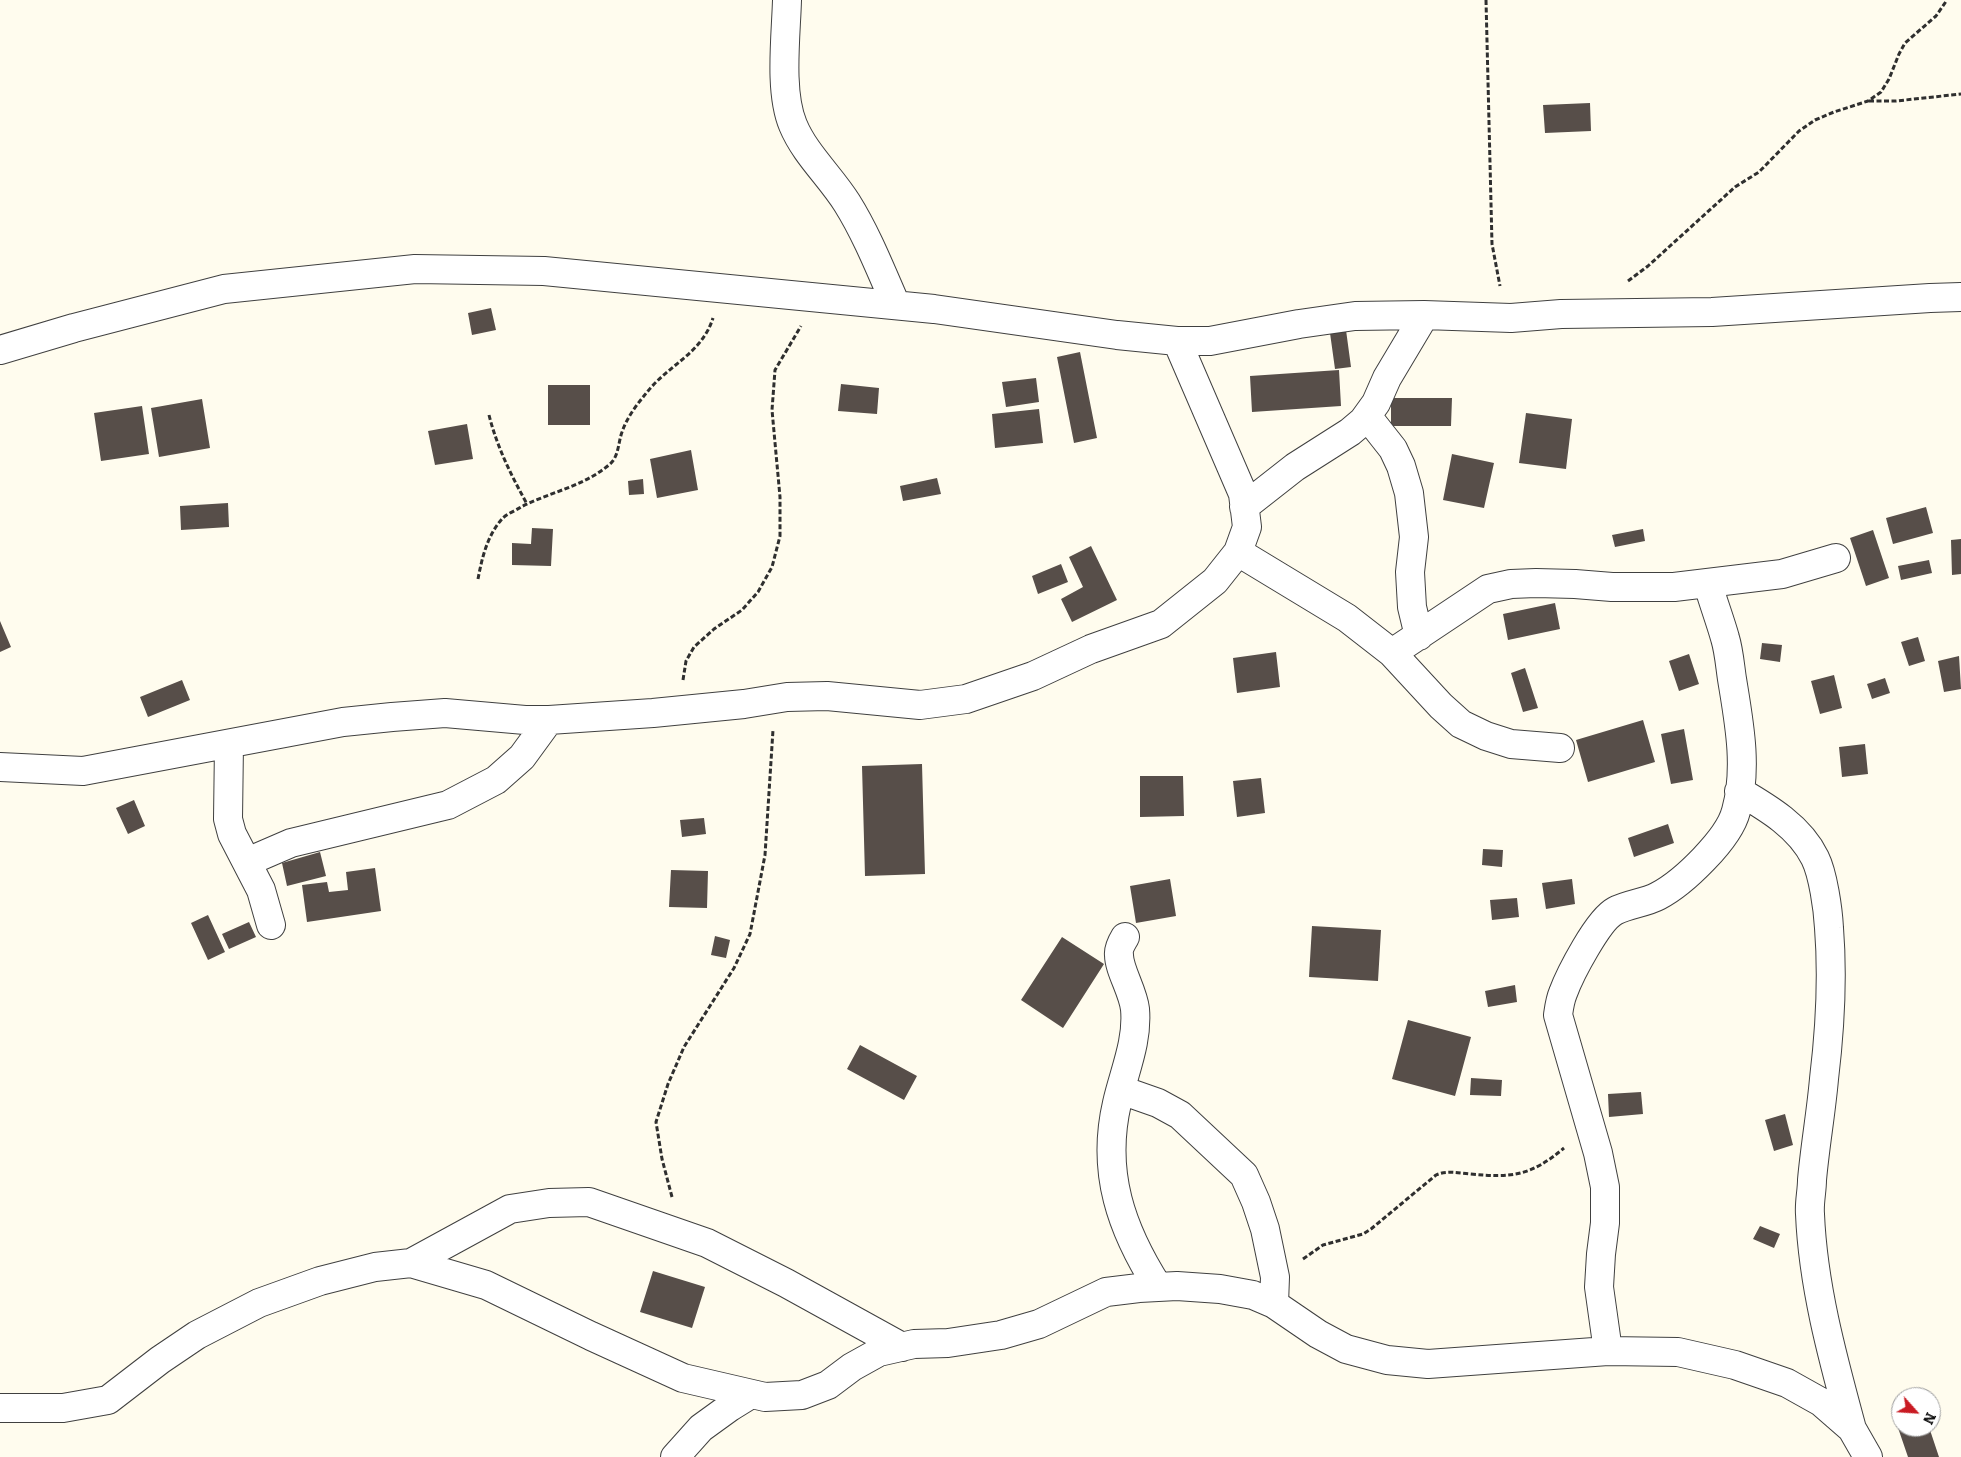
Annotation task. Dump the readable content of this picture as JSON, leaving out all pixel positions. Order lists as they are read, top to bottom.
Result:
{
  "north": "bottom right"
}
